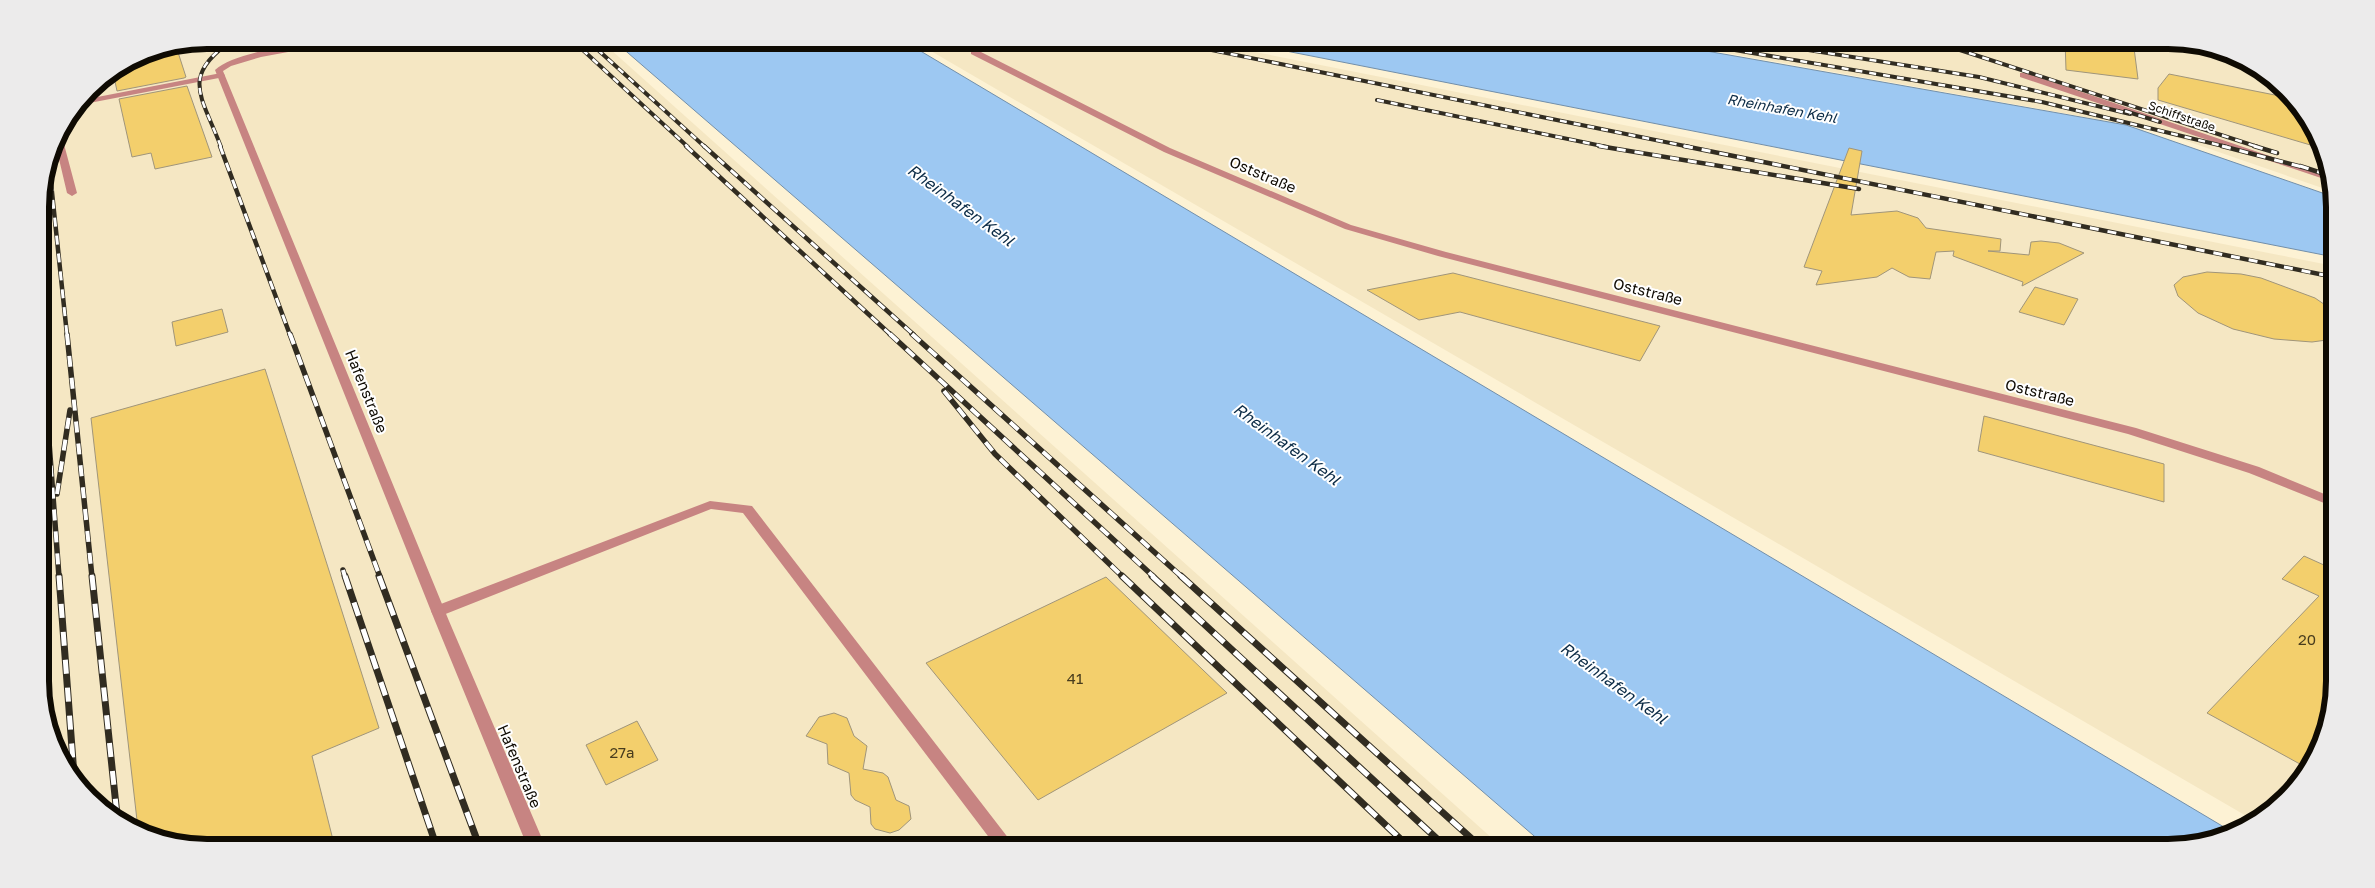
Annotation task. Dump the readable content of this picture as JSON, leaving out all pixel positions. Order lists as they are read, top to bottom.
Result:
{
  "streets": {
    "street": ["Schiffstraße", "Oststraße", "Hafenstraße"]
  },
  "water": ["Rheinhafen Kehl"],
  "house_numbers": ["20", "41", "27a"]
}
